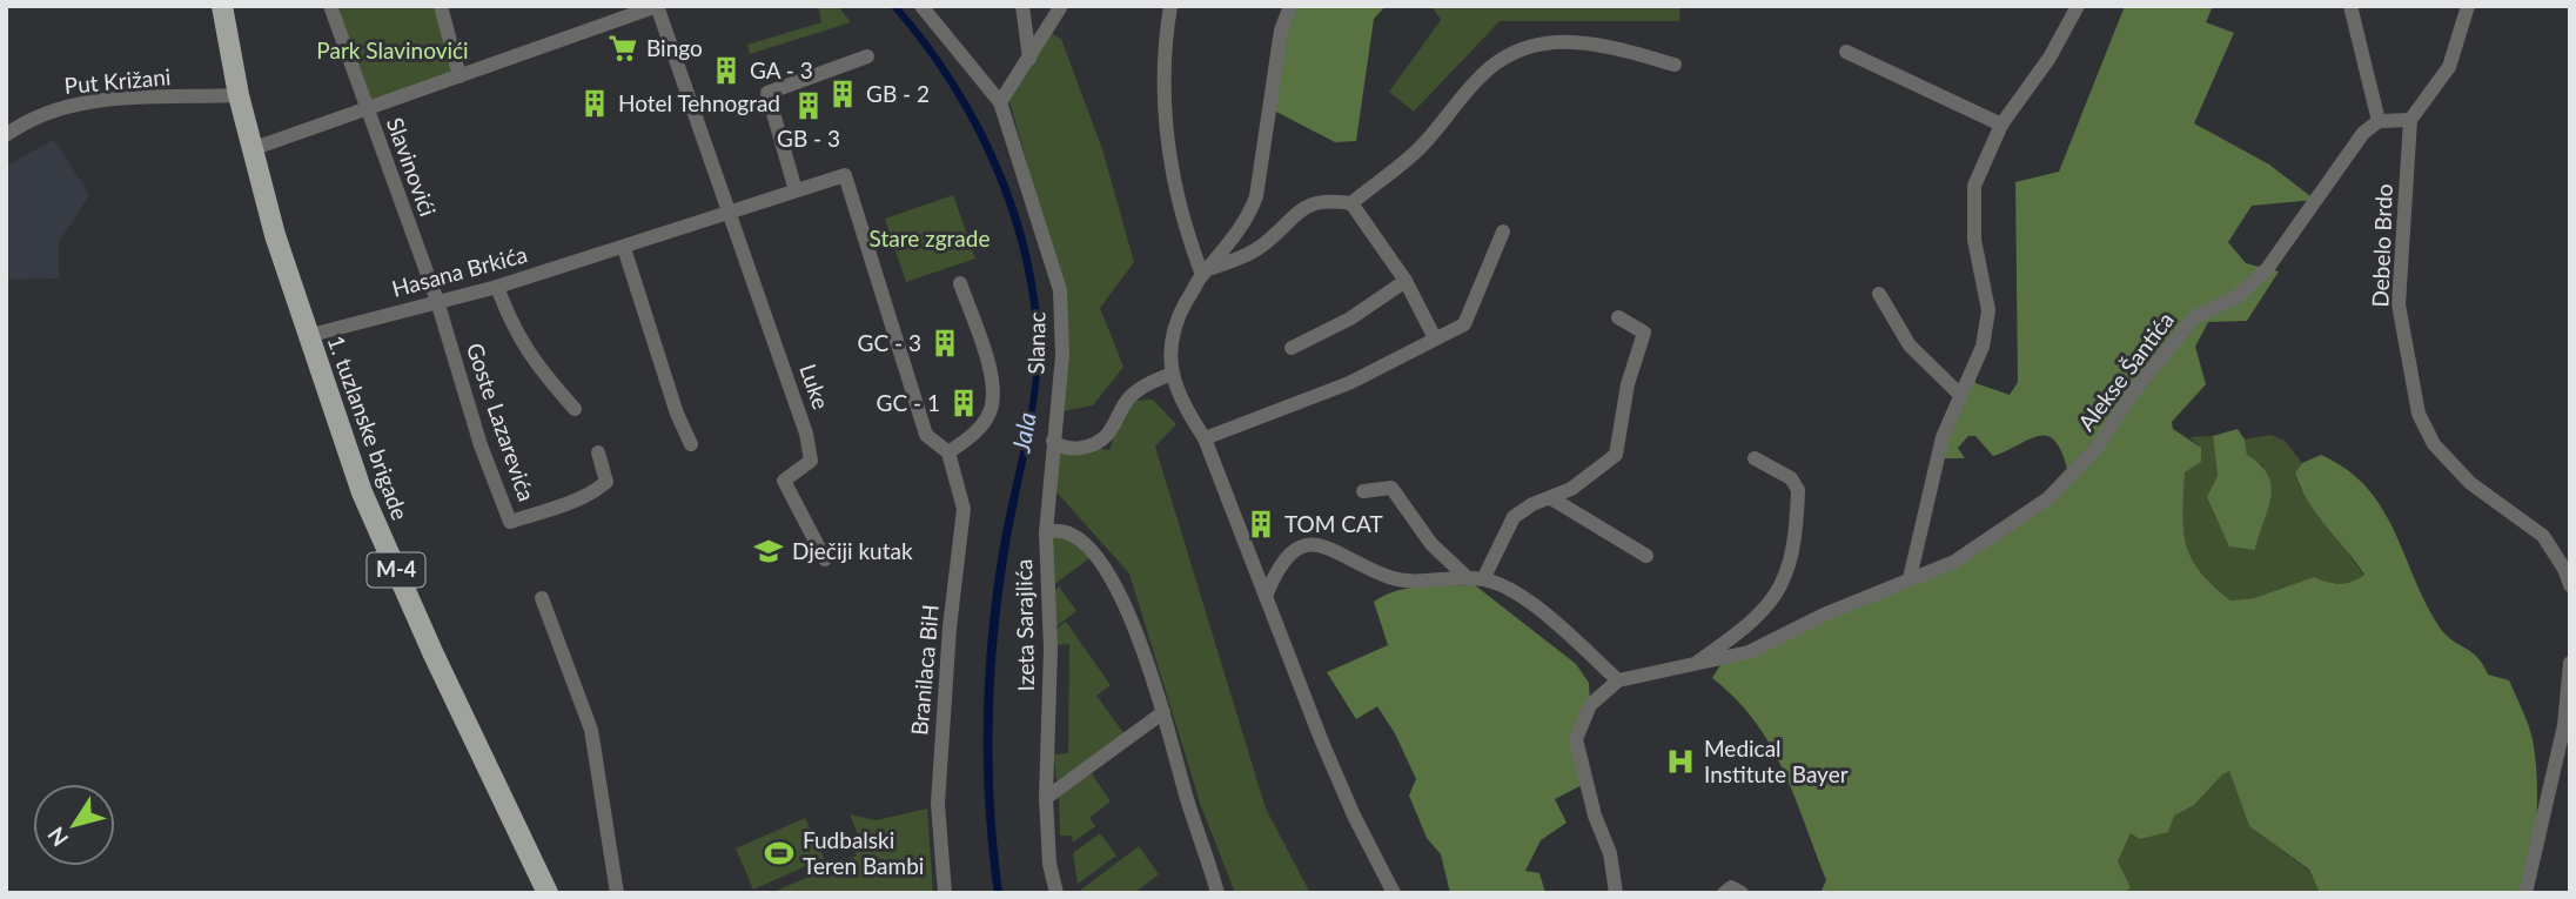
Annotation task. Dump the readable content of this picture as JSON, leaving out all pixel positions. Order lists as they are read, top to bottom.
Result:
{
  "streets": {
    "main road": ["1. tuzlanske brigade", "M-4"],
    "street": [
      "Put Križani",
      "Slavinovići",
      "Debelo Brdo",
      "Hasana Brkića",
      "Slanac",
      "Alekse Šantića",
      "Luke",
      "Goste Lazarevića",
      "Izeta Sarajlića",
      "Branilaca BiH"
    ]
  },
  "crossings": [
    ["Put Križani", "M-4"],
    ["Slavinovići", "Hasana Brkića"],
    ["Slavinovići", "Luke"],
    ["Slavinovići", "Goste Lazarevića"],
    ["Hasana Brkića", "Luke"],
    ["Hasana Brkića", "Goste Lazarevića"],
    ["Hasana Brkića", "1. tuzlanske brigade"],
    ["Hasana Brkića", "Branilaca BiH"],
    ["Slanac", "Izeta Sarajlića"],
    ["1. tuzlanske brigade", "M-4"]
  ],
  "water": ["Jala"],
  "parks": ["Park Slavinovići", "Stare zgrade"],
  "places": {
    "supermarket": ["Bingo"],
    "building": [
      "GA - 3",
      "GB - 2",
      "Hotel Tehnograd",
      "GB - 3",
      "GC - 3",
      "GC - 1",
      "TOM CAT"
    ],
    "school or university": ["Dječiji kutak"],
    "hospital": ["Medical Institute Bayer"],
    "sports": ["Fudbalski Teren Bambi"]
  },
  "north": "bottom left"
}
